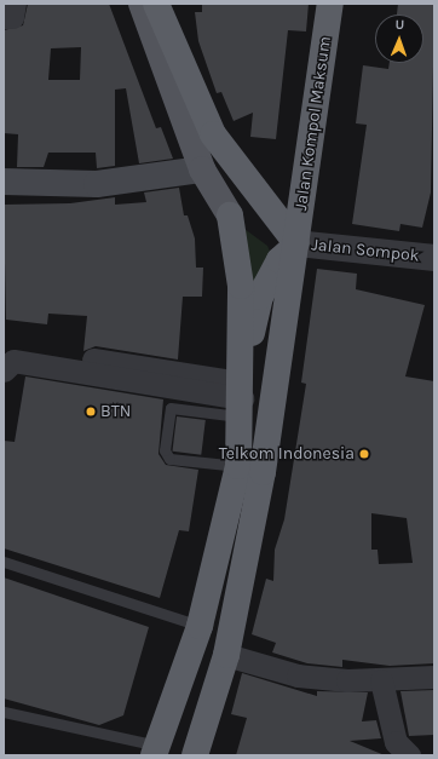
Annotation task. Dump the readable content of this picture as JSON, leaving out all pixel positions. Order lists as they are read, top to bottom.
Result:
{
  "streets": {
    "highway": ["Jalan Kompol Maksum"],
    "street": ["Jalan Sompok"]
  },
  "crossings": [
    ["Jalan Kompol Maksum", "Jalan Sompok"]
  ],
  "places": ["BTN", "Telkom Indonesia"],
  "north": "top"
}
